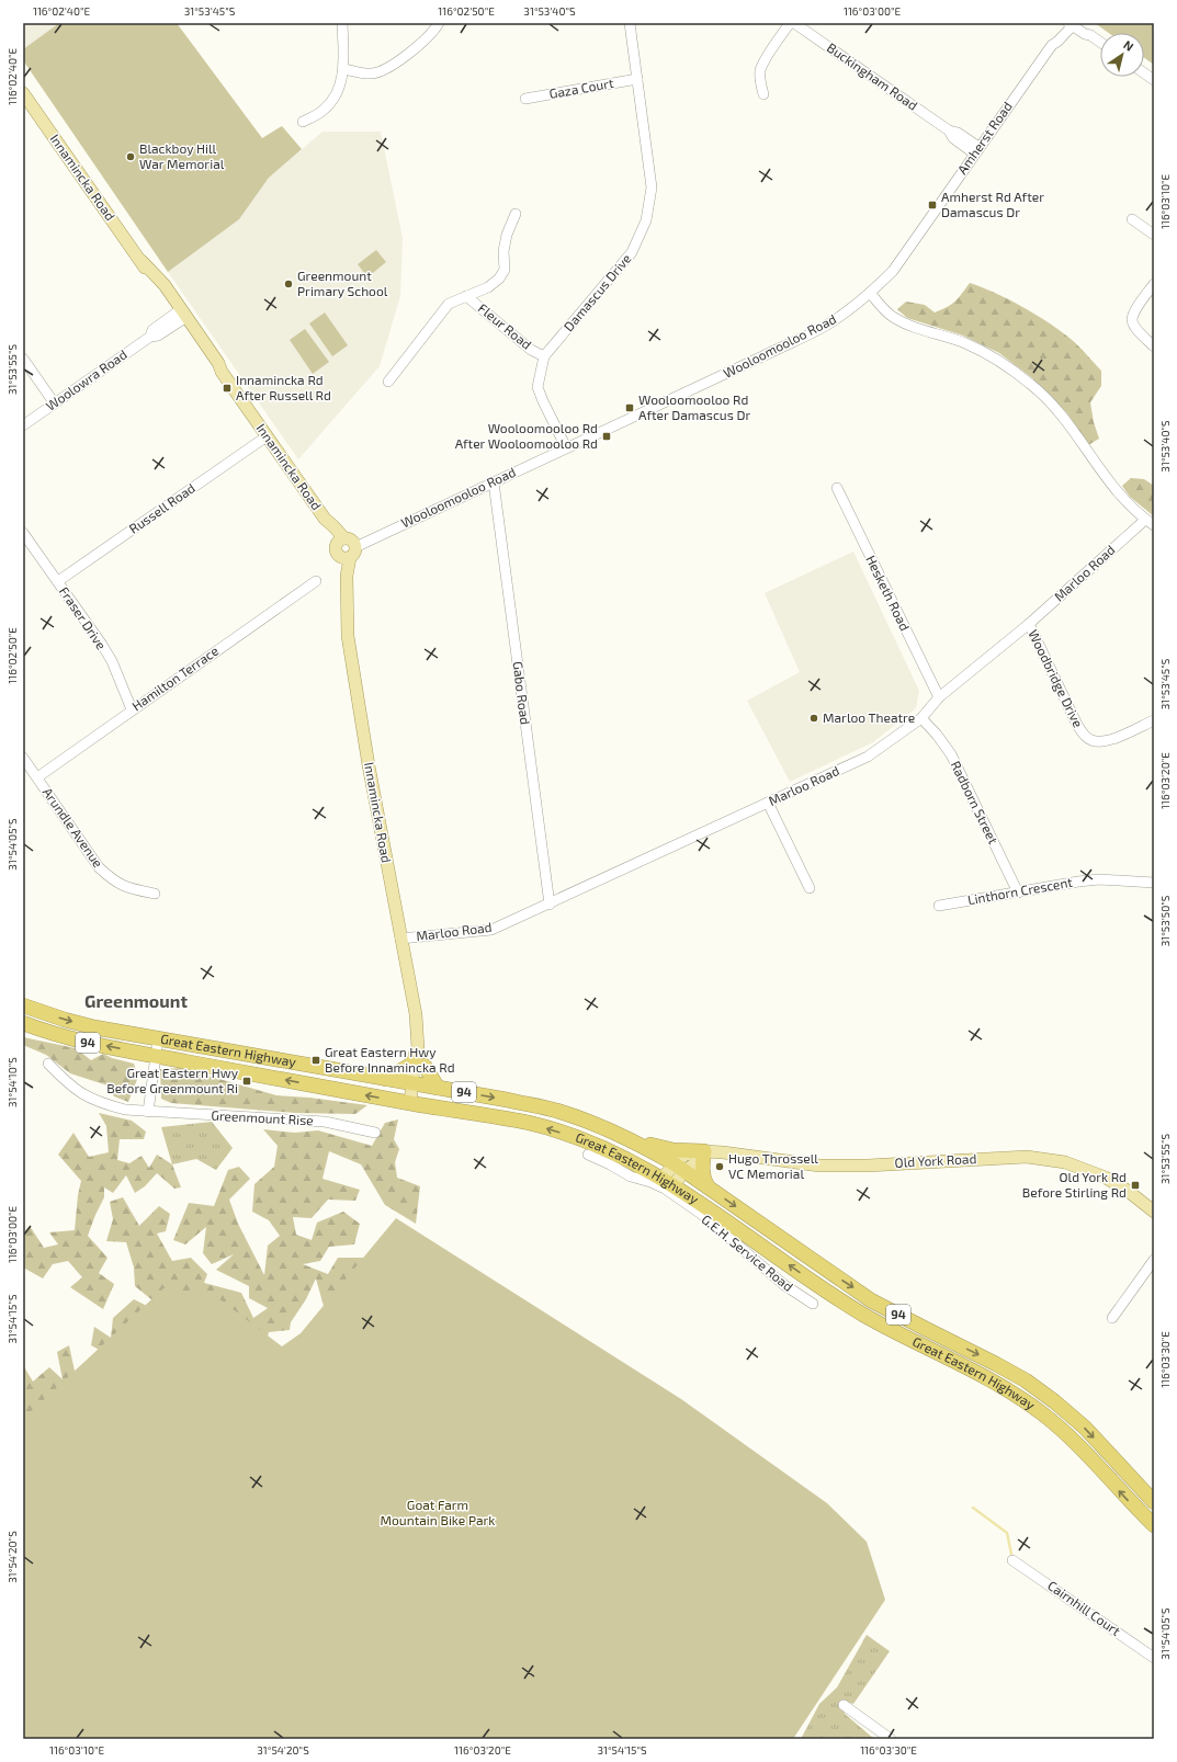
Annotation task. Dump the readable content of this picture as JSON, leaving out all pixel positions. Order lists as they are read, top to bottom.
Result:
{
  "streets": {
    "highway": ["94", "Great Eastern Highway"],
    "main road": ["Innamincka Road", "Old York Road"],
    "street": [
      "Buckingham Road",
      "Gaza Court",
      "Amherst Road",
      "Damascus Drive",
      "Fleur Road",
      "Wooloomooloo Road",
      "Woolowra Road",
      "Russell Road",
      "Marloo Road",
      "Hesketh Road",
      "Fraser Drive",
      "Hamilton Terrace",
      "Woodbridge Drive",
      "Gabo Road",
      "Radborn Street",
      "Arundle Avenue",
      "Linthorn Crescent",
      "Greenmount Rise",
      "G.E.H. Service Road",
      "Cairnhill Court"
    ]
  },
  "crossings": [
    ["Buckingham Road", "Amherst Road"],
    ["Gaza Court", "Damascus Drive"],
    ["Amherst Road", "Wooloomooloo Road"],
    ["Innamincka Road", "Wooloomooloo Road"],
    ["Innamincka Road", "Woolowra Road"],
    ["Innamincka Road", "Russell Road"],
    ["Innamincka Road", "Marloo Road"],
    ["Innamincka Road", "Great Eastern Highway"],
    ["Damascus Drive", "Fleur Road"],
    ["Damascus Drive", "Wooloomooloo Road"],
    ["Wooloomooloo Road", "Gabo Road"],
    ["Russell Road", "Fraser Drive"],
    ["Marloo Road", "Hesketh Road"],
    ["Marloo Road", "Woodbridge Drive"],
    ["Marloo Road", "Gabo Road"],
    ["Marloo Road", "Radborn Street"],
    ["Fraser Drive", "Hamilton Terrace"],
    ["Hamilton Terrace", "Arundle Avenue"],
    ["Radborn Street", "Linthorn Crescent"],
    ["Great Eastern Highway", "G.E.H. Service Road"]
  ],
  "districts": ["Greenmount"],
  "parks": ["Goat Farm Mountain Bike Park"],
  "places": {
    "other": [
      "Blackboy Hill War Memorial",
      "Greenmount Primary School",
      "Marloo Theatre",
      "Hugo Throssell VC Memorial"
    ],
    "transit": [
      "Amherst Rd After Damascus Dr",
      "Innamincka Rd After Russell Rd",
      "Wooloomooloo Rd After Damascus Dr",
      "Wooloomooloo Rd After Wooloomooloo Rd",
      "Great Eastern Hwy Before Innamincka Rd",
      "Great Eastern Hwy Before Greenmount Ri",
      "Old York Rd Before Stirling Rd"
    ]
  },
  "north": "top right",
  "coordinates": [
    "116°02'40\"E",
    "31°53'45\"S",
    "116°02'50\"E",
    "31°53'40\"S",
    "116°03'00\"E",
    "116°03'10\"E",
    "31°53'55\"S",
    "116°03'20\"E",
    "31°54'05\"S",
    "31°53'50\"S",
    "31°54'10\"S",
    "31°54'15\"S",
    "116°03'30\"E",
    "31°54'20\"S"
  ]
}
